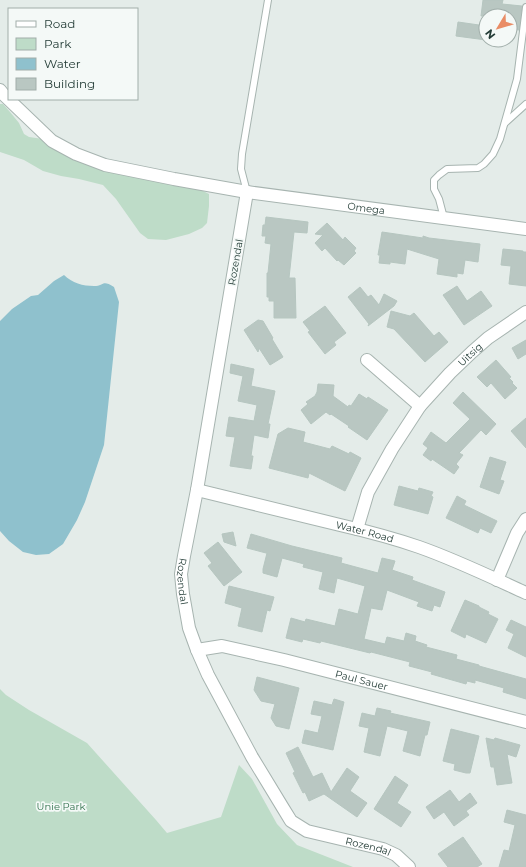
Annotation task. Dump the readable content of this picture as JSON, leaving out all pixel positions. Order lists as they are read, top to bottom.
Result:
{
  "streets": {
    "street": [
      "Omega",
      "Rozendal",
      "Uitsig",
      "Water Road",
      "Paul Sauer"
    ]
  },
  "crossings": [
    ["Omega", "Rozendal"],
    ["Rozendal", "Water Road"],
    ["Rozendal", "Paul Sauer"],
    ["Uitsig", "Water Road"]
  ],
  "parks": ["Unie Park"],
  "legend": [
    "Road",
    "Park",
    "Water",
    "Building"
  ],
  "north": "bottom left"
}
